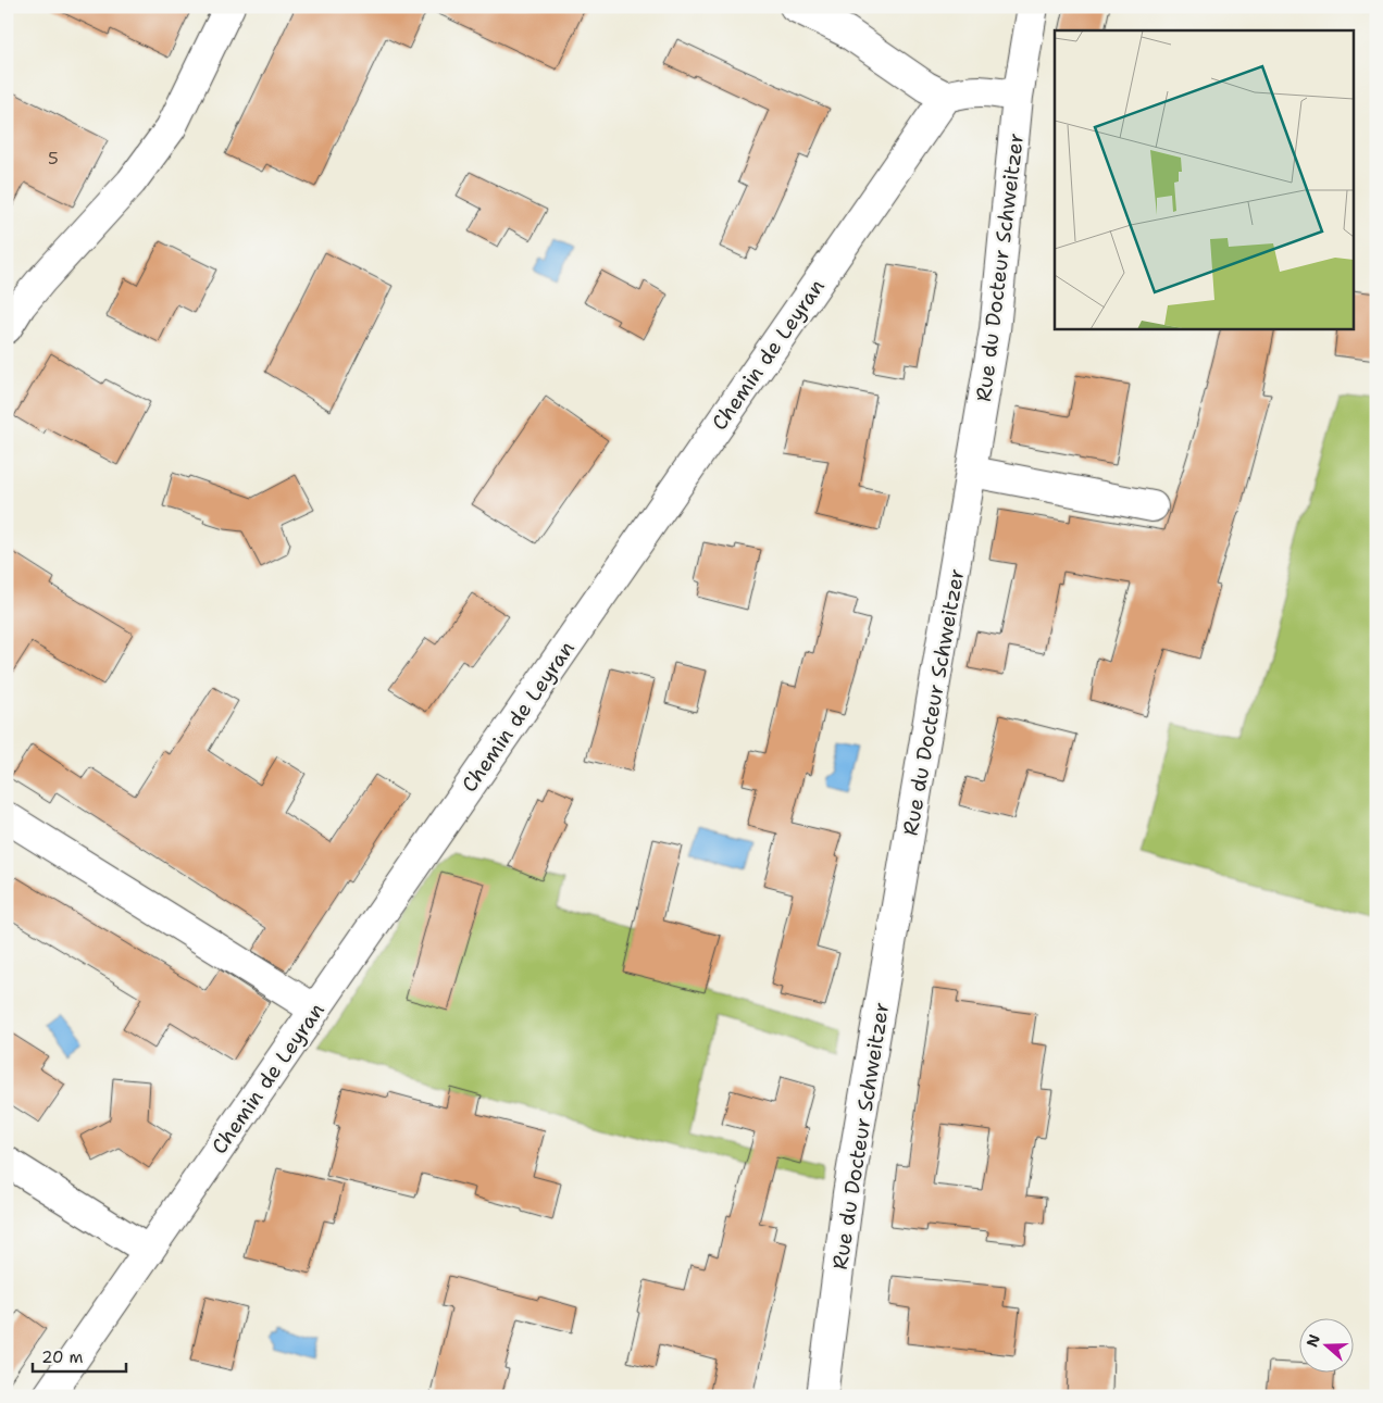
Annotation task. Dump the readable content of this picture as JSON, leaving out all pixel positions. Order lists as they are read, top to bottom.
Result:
{
  "streets": {
    "street": ["Rue du Docteur Schweitzer", "Chemin de Leyran"]
  },
  "house_numbers": ["5"],
  "scale_bar": "20 m",
  "north": "left"
}
